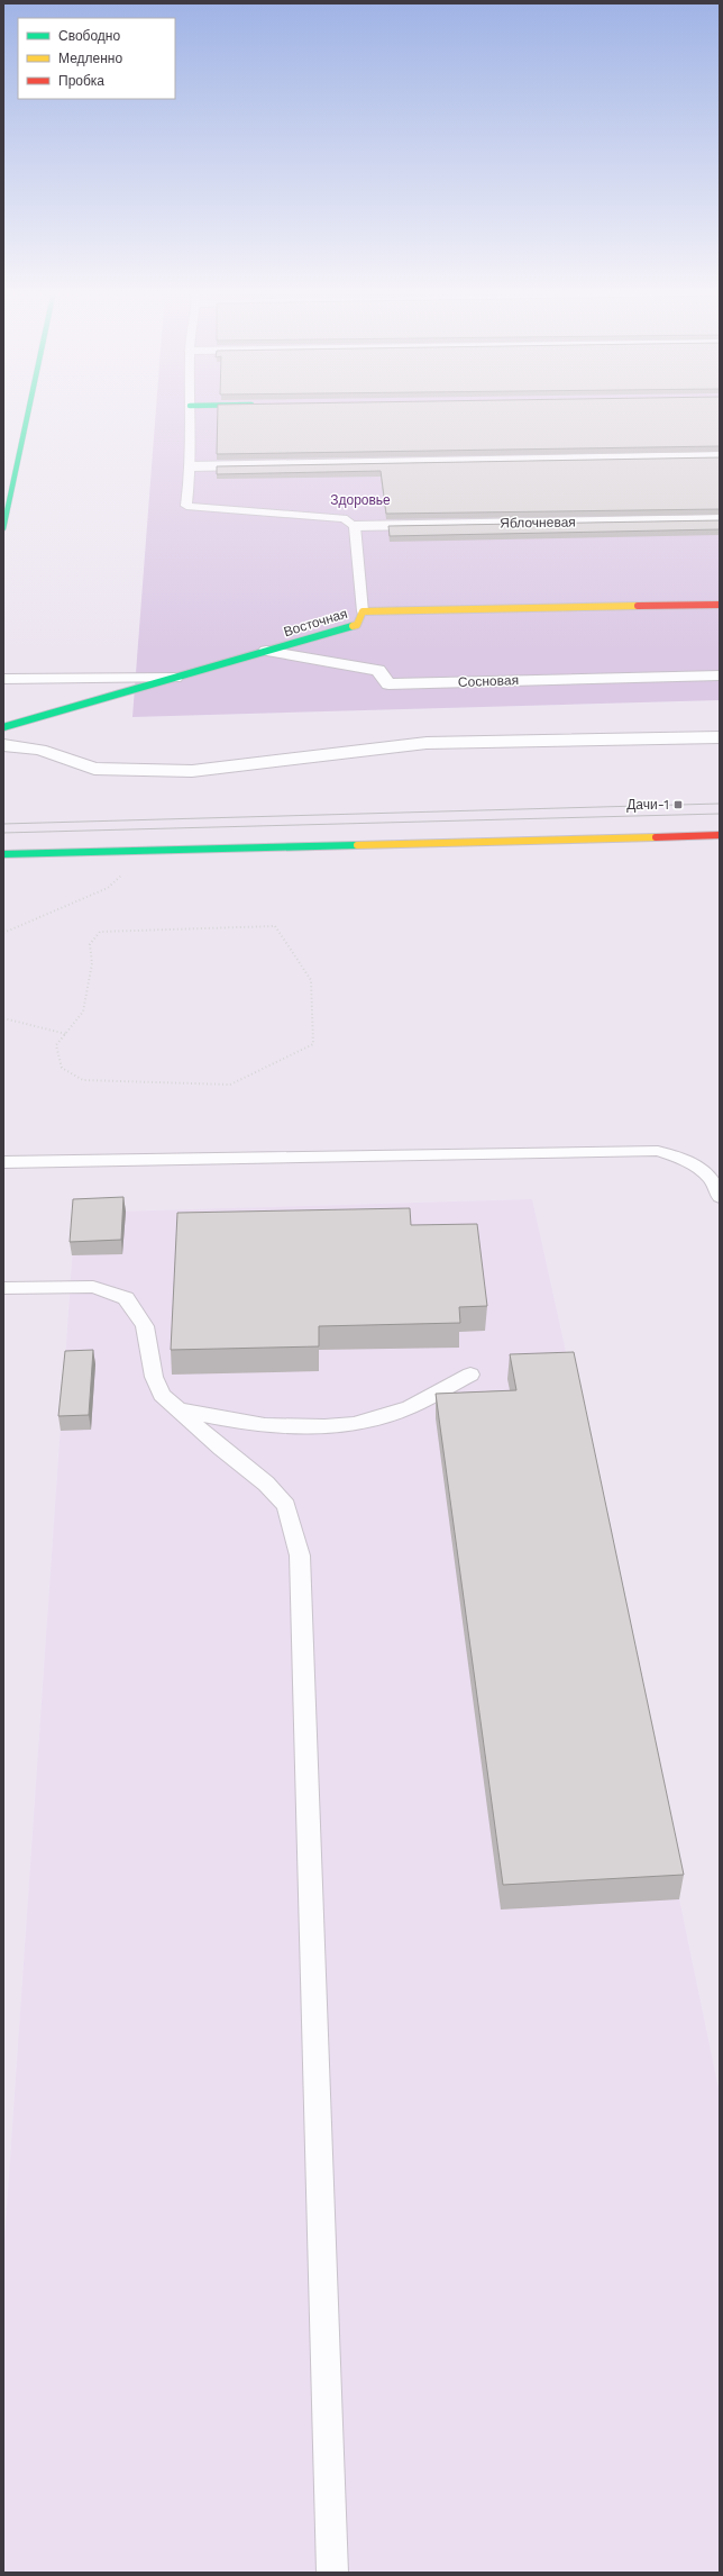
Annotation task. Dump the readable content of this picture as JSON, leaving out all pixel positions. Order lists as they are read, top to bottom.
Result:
{
  "streets": {
    "main road": ["Восточная"],
    "street": ["Яблочневая", "Сосновая"]
  },
  "crossings": [
    ["Восточная", "Сосновая"]
  ],
  "parks": ["Здоровье"],
  "places": {
    "transit": ["Дачи-1"]
  },
  "legend": ["Свободно", "Медленно", "Пробка"]
}
